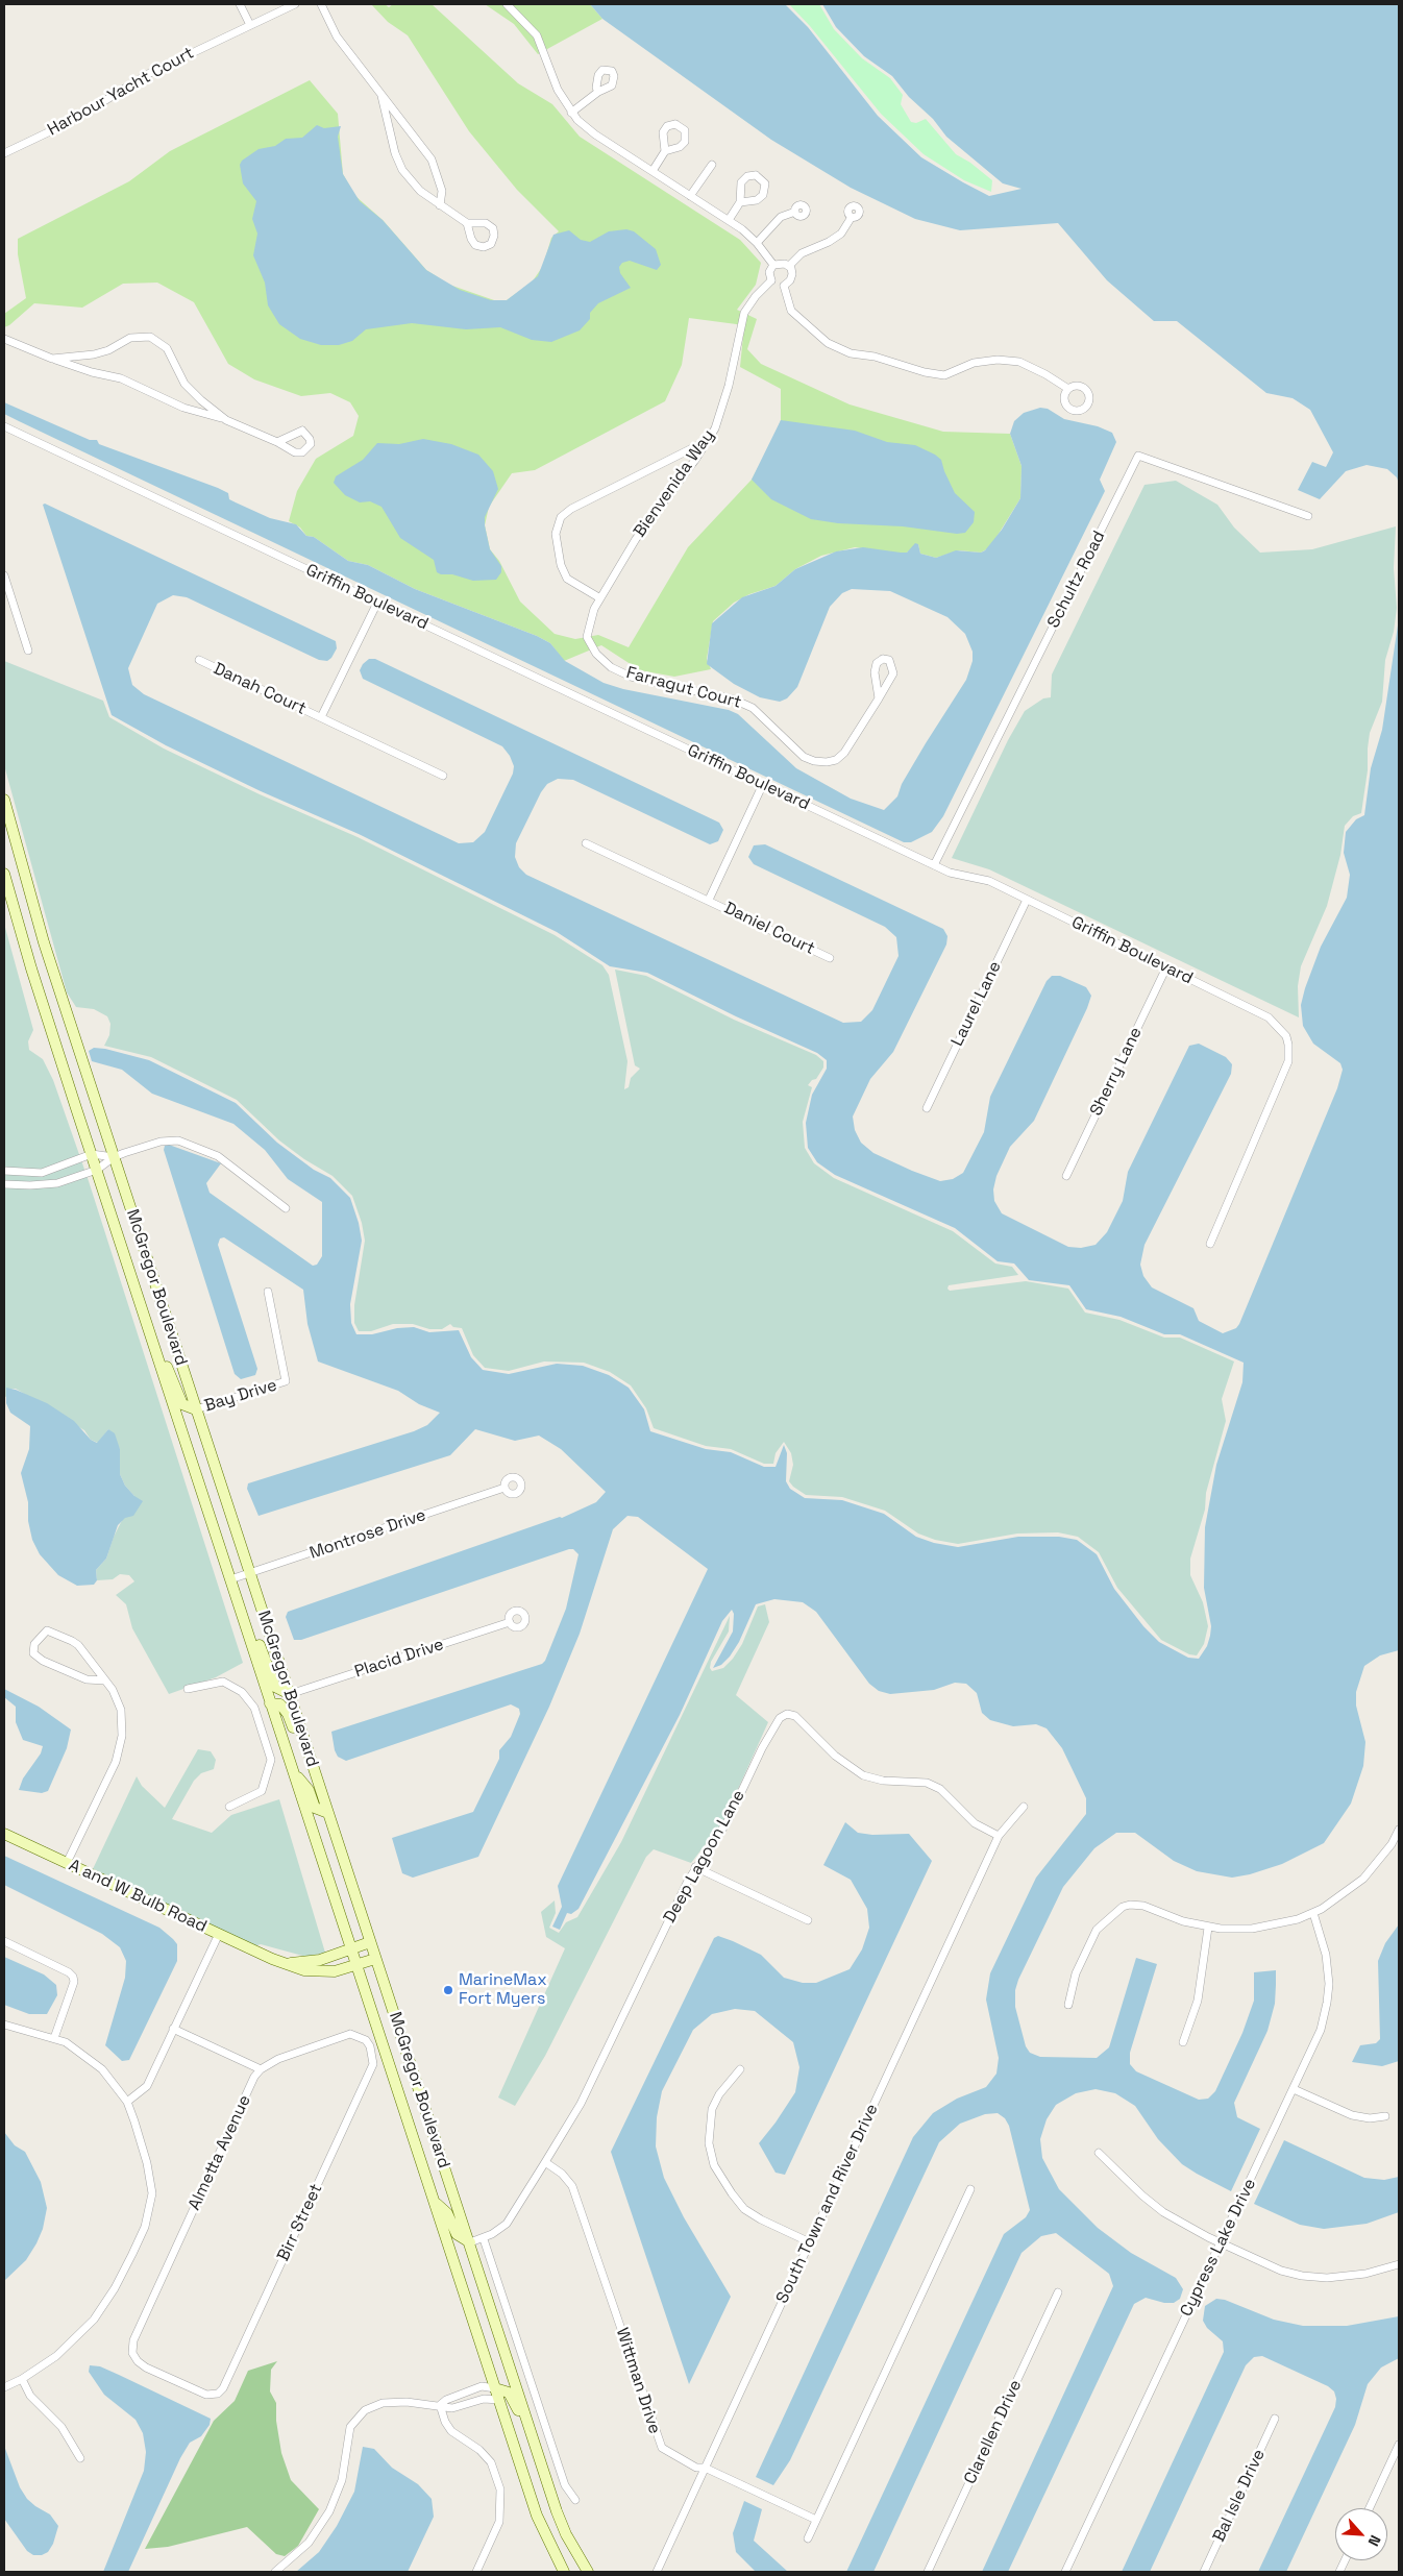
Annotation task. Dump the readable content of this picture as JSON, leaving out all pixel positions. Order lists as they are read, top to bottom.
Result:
{
  "streets": {
    "main road": ["McGregor Boulevard", "A and W Bulb Road"],
    "street": [
      "Harbour Yacht Court",
      "Bienvenida Way",
      "Schultz Road",
      "Griffin Boulevard",
      "Farragut Court",
      "Danah Court",
      "Daniel Court",
      "Laurel Lane",
      "Sherry Lane",
      "Bay Drive",
      "Montrose Drive",
      "Placid Drive",
      "Deep Lagoon Lane",
      "Almetta Avenue",
      "South Town and River Drive",
      "Birr Street",
      "Cypress Lake Drive",
      "Wittman Drive",
      "Clarellen Drive",
      "Bal Isle Drive"
    ]
  },
  "crossings": [
    ["Bienvenida Way", "Farragut Court"],
    ["Schultz Road", "Griffin Boulevard"],
    ["Griffin Boulevard", "Danah Court"],
    ["Griffin Boulevard", "Daniel Court"],
    ["Griffin Boulevard", "Laurel Lane"],
    ["Griffin Boulevard", "Sherry Lane"],
    ["McGregor Boulevard", "Bay Drive"],
    ["McGregor Boulevard", "Montrose Drive"],
    ["McGregor Boulevard", "Placid Drive"],
    ["McGregor Boulevard", "Deep Lagoon Lane"],
    ["McGregor Boulevard", "A and W Bulb Road"],
    ["Deep Lagoon Lane", "South Town and River Drive"],
    ["Deep Lagoon Lane", "Wittman Drive"],
    ["Almetta Avenue", "Birr Street"],
    ["South Town and River Drive", "Wittman Drive"]
  ],
  "places": ["MarineMax Fort Myers"],
  "north": "bottom right"
}
